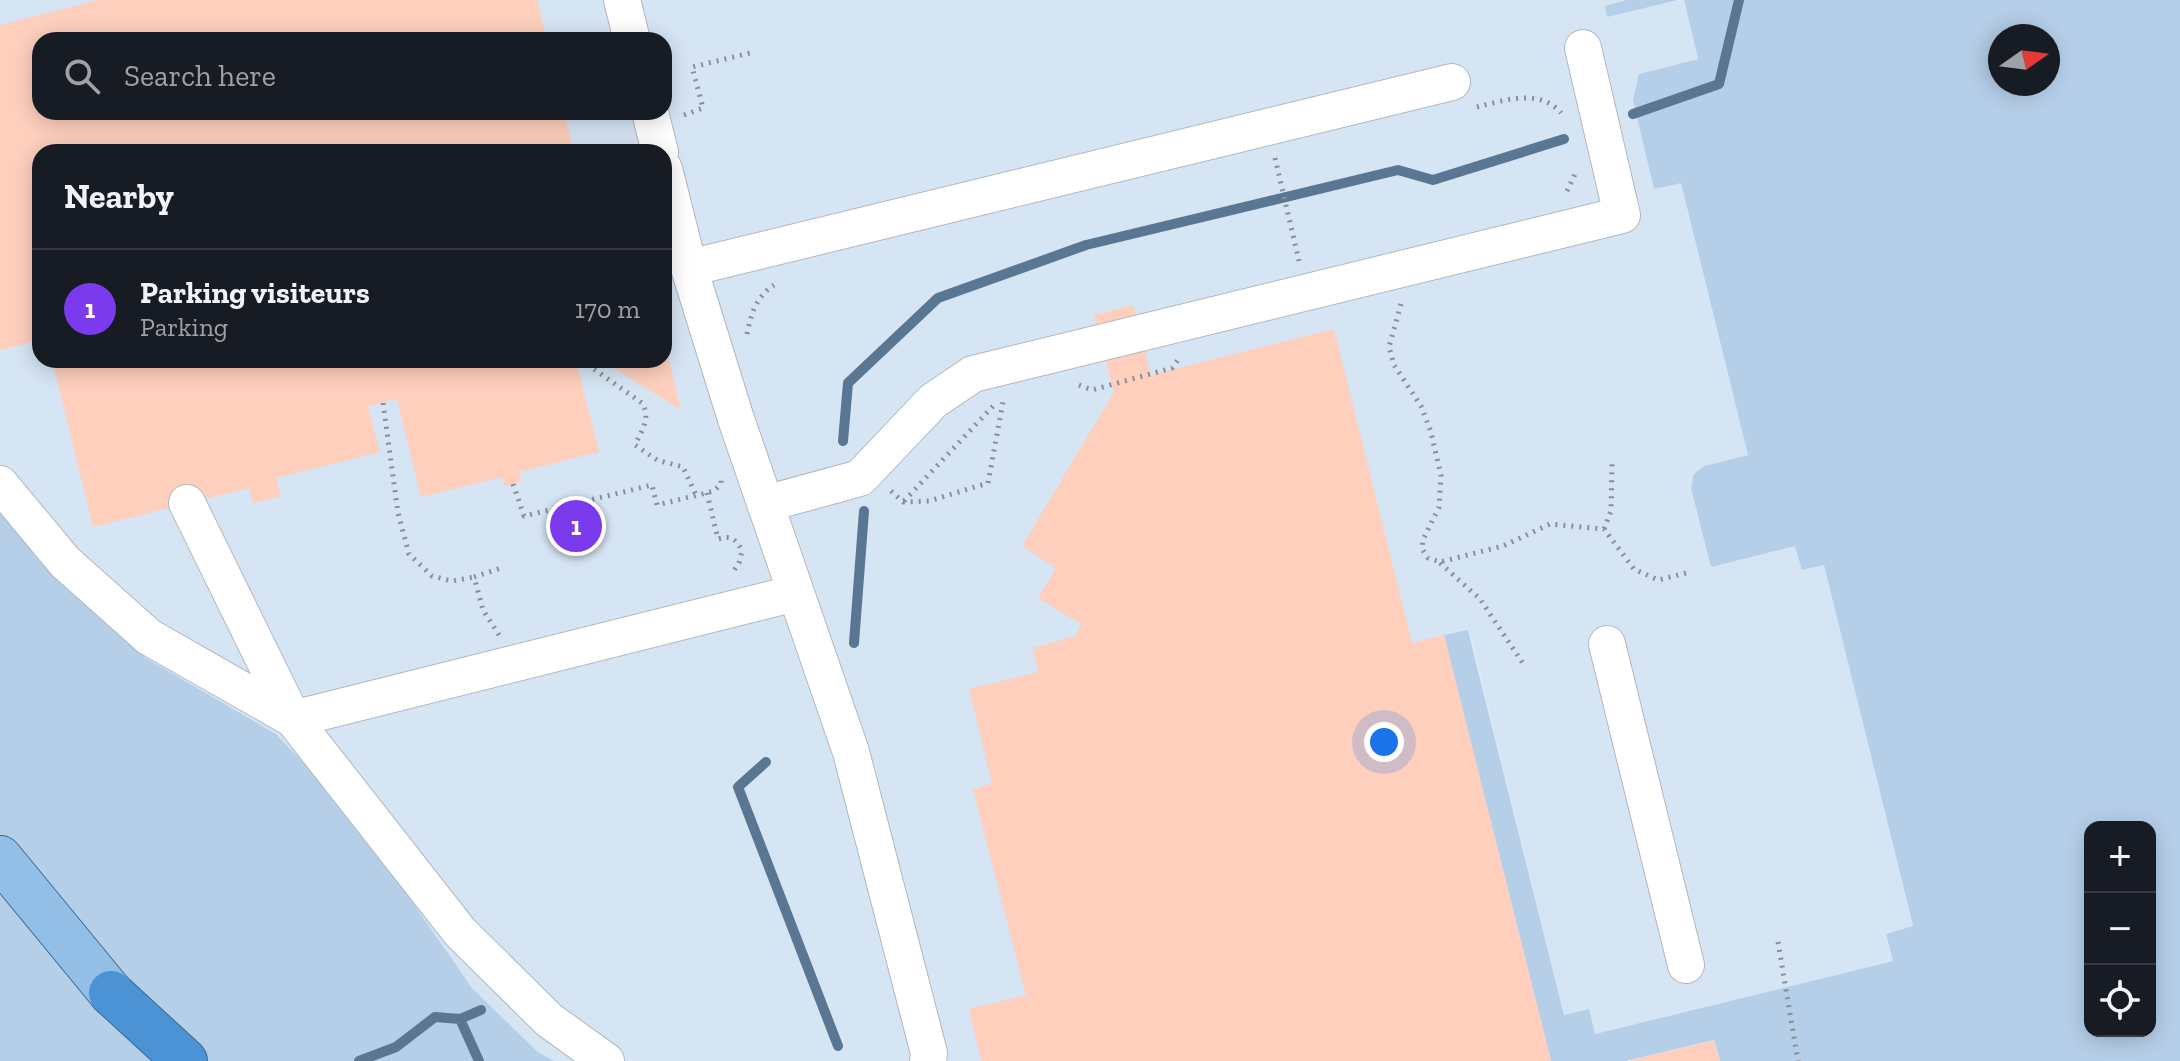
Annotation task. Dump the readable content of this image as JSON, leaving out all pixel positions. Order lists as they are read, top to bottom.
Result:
{
  "north": "right",
  "page": {
    "search": "Search here",
    "heading": "Nearby",
    "list": [
      {
        "mark": "1",
        "name": "Parking visiteurs",
        "note": "Parking",
        "value": "170 m"
      }
    ],
    "pins": "1",
    "map_buttons": ["+", "−"]
  }
}
